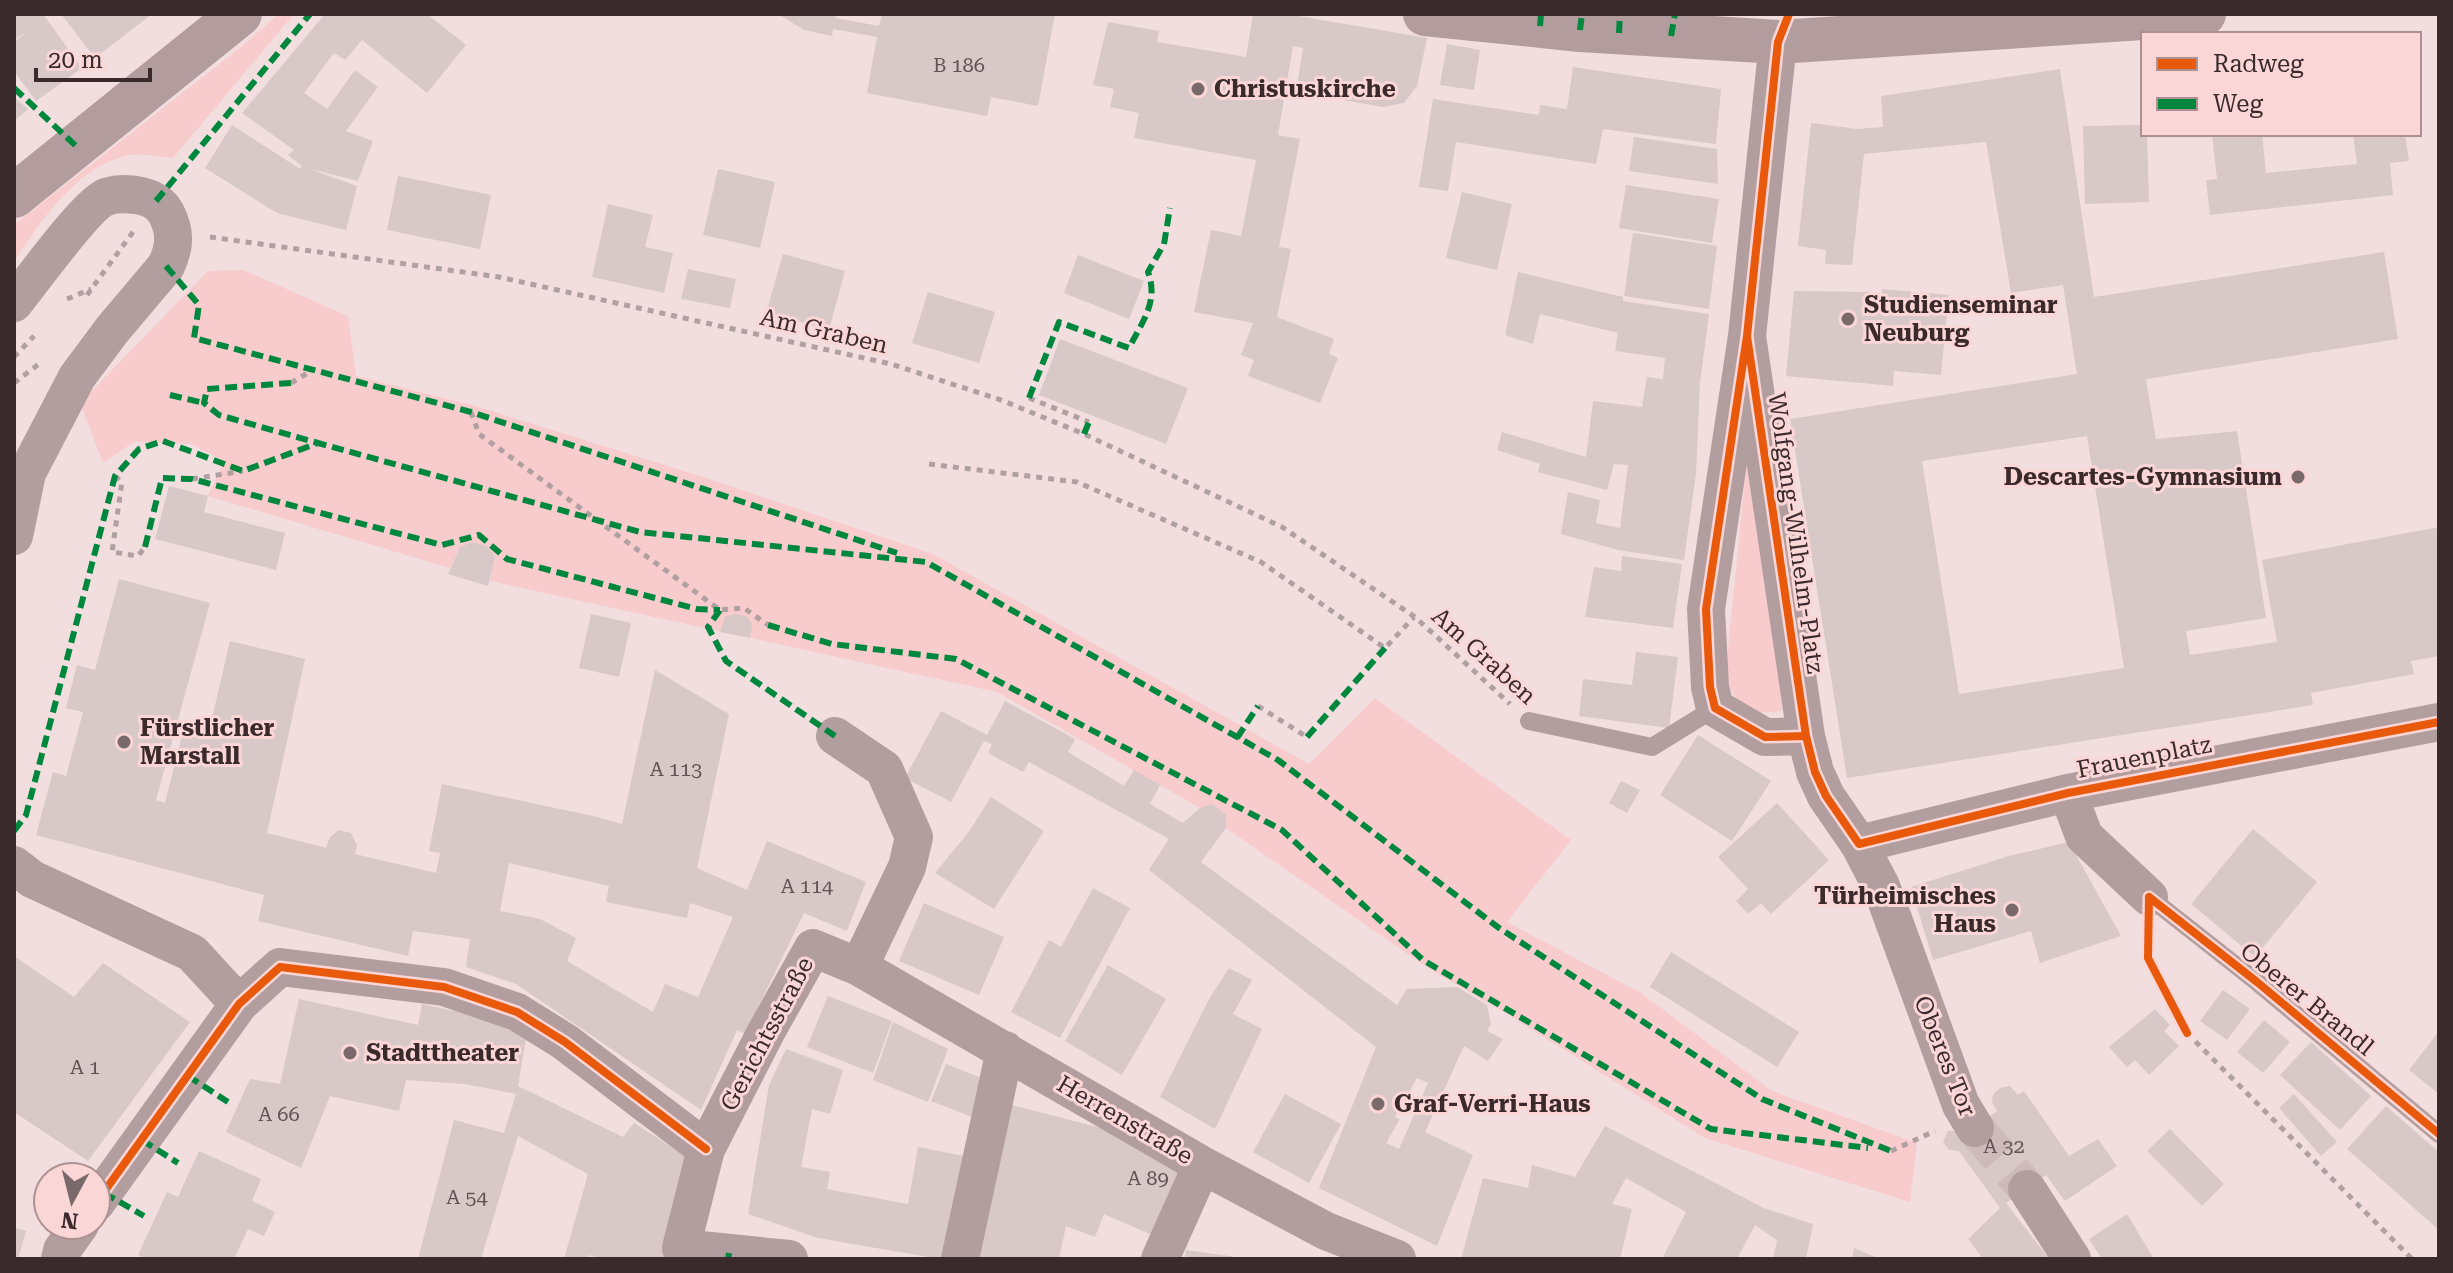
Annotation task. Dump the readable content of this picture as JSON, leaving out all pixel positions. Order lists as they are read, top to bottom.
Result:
{
  "streets": {
    "street": [
      "Wolfgang-Wilhelm-Platz",
      "Frauenplatz",
      "Oberer Brandl",
      "Gerichtsstraße",
      "Oberes Tor",
      "Herrenstraße"
    ],
    "path": ["Am Graben"]
  },
  "crossings": [
    ["Wolfgang-Wilhelm-Platz", "Frauenplatz"],
    ["Wolfgang-Wilhelm-Platz", "Oberes Tor"],
    ["Frauenplatz", "Oberer Brandl"],
    ["Frauenplatz", "Oberes Tor"],
    ["Gerichtsstraße", "Herrenstraße"]
  ],
  "places": [
    "Christuskirche",
    "Studienseminar Neuburg",
    "Descartes-Gymnasium",
    "Fürstlicher Marstall",
    "Türheimisches Haus",
    "Stadttheater",
    "Graf-Verri-Haus"
  ],
  "house_numbers": [
    "B 186",
    "A 113",
    "A 114",
    "A 1",
    "A 66",
    "A 32",
    "A 89",
    "A 54"
  ],
  "legend": ["Radweg", "Weg"],
  "scale_bar": "20 m",
  "north": "bottom"
}
